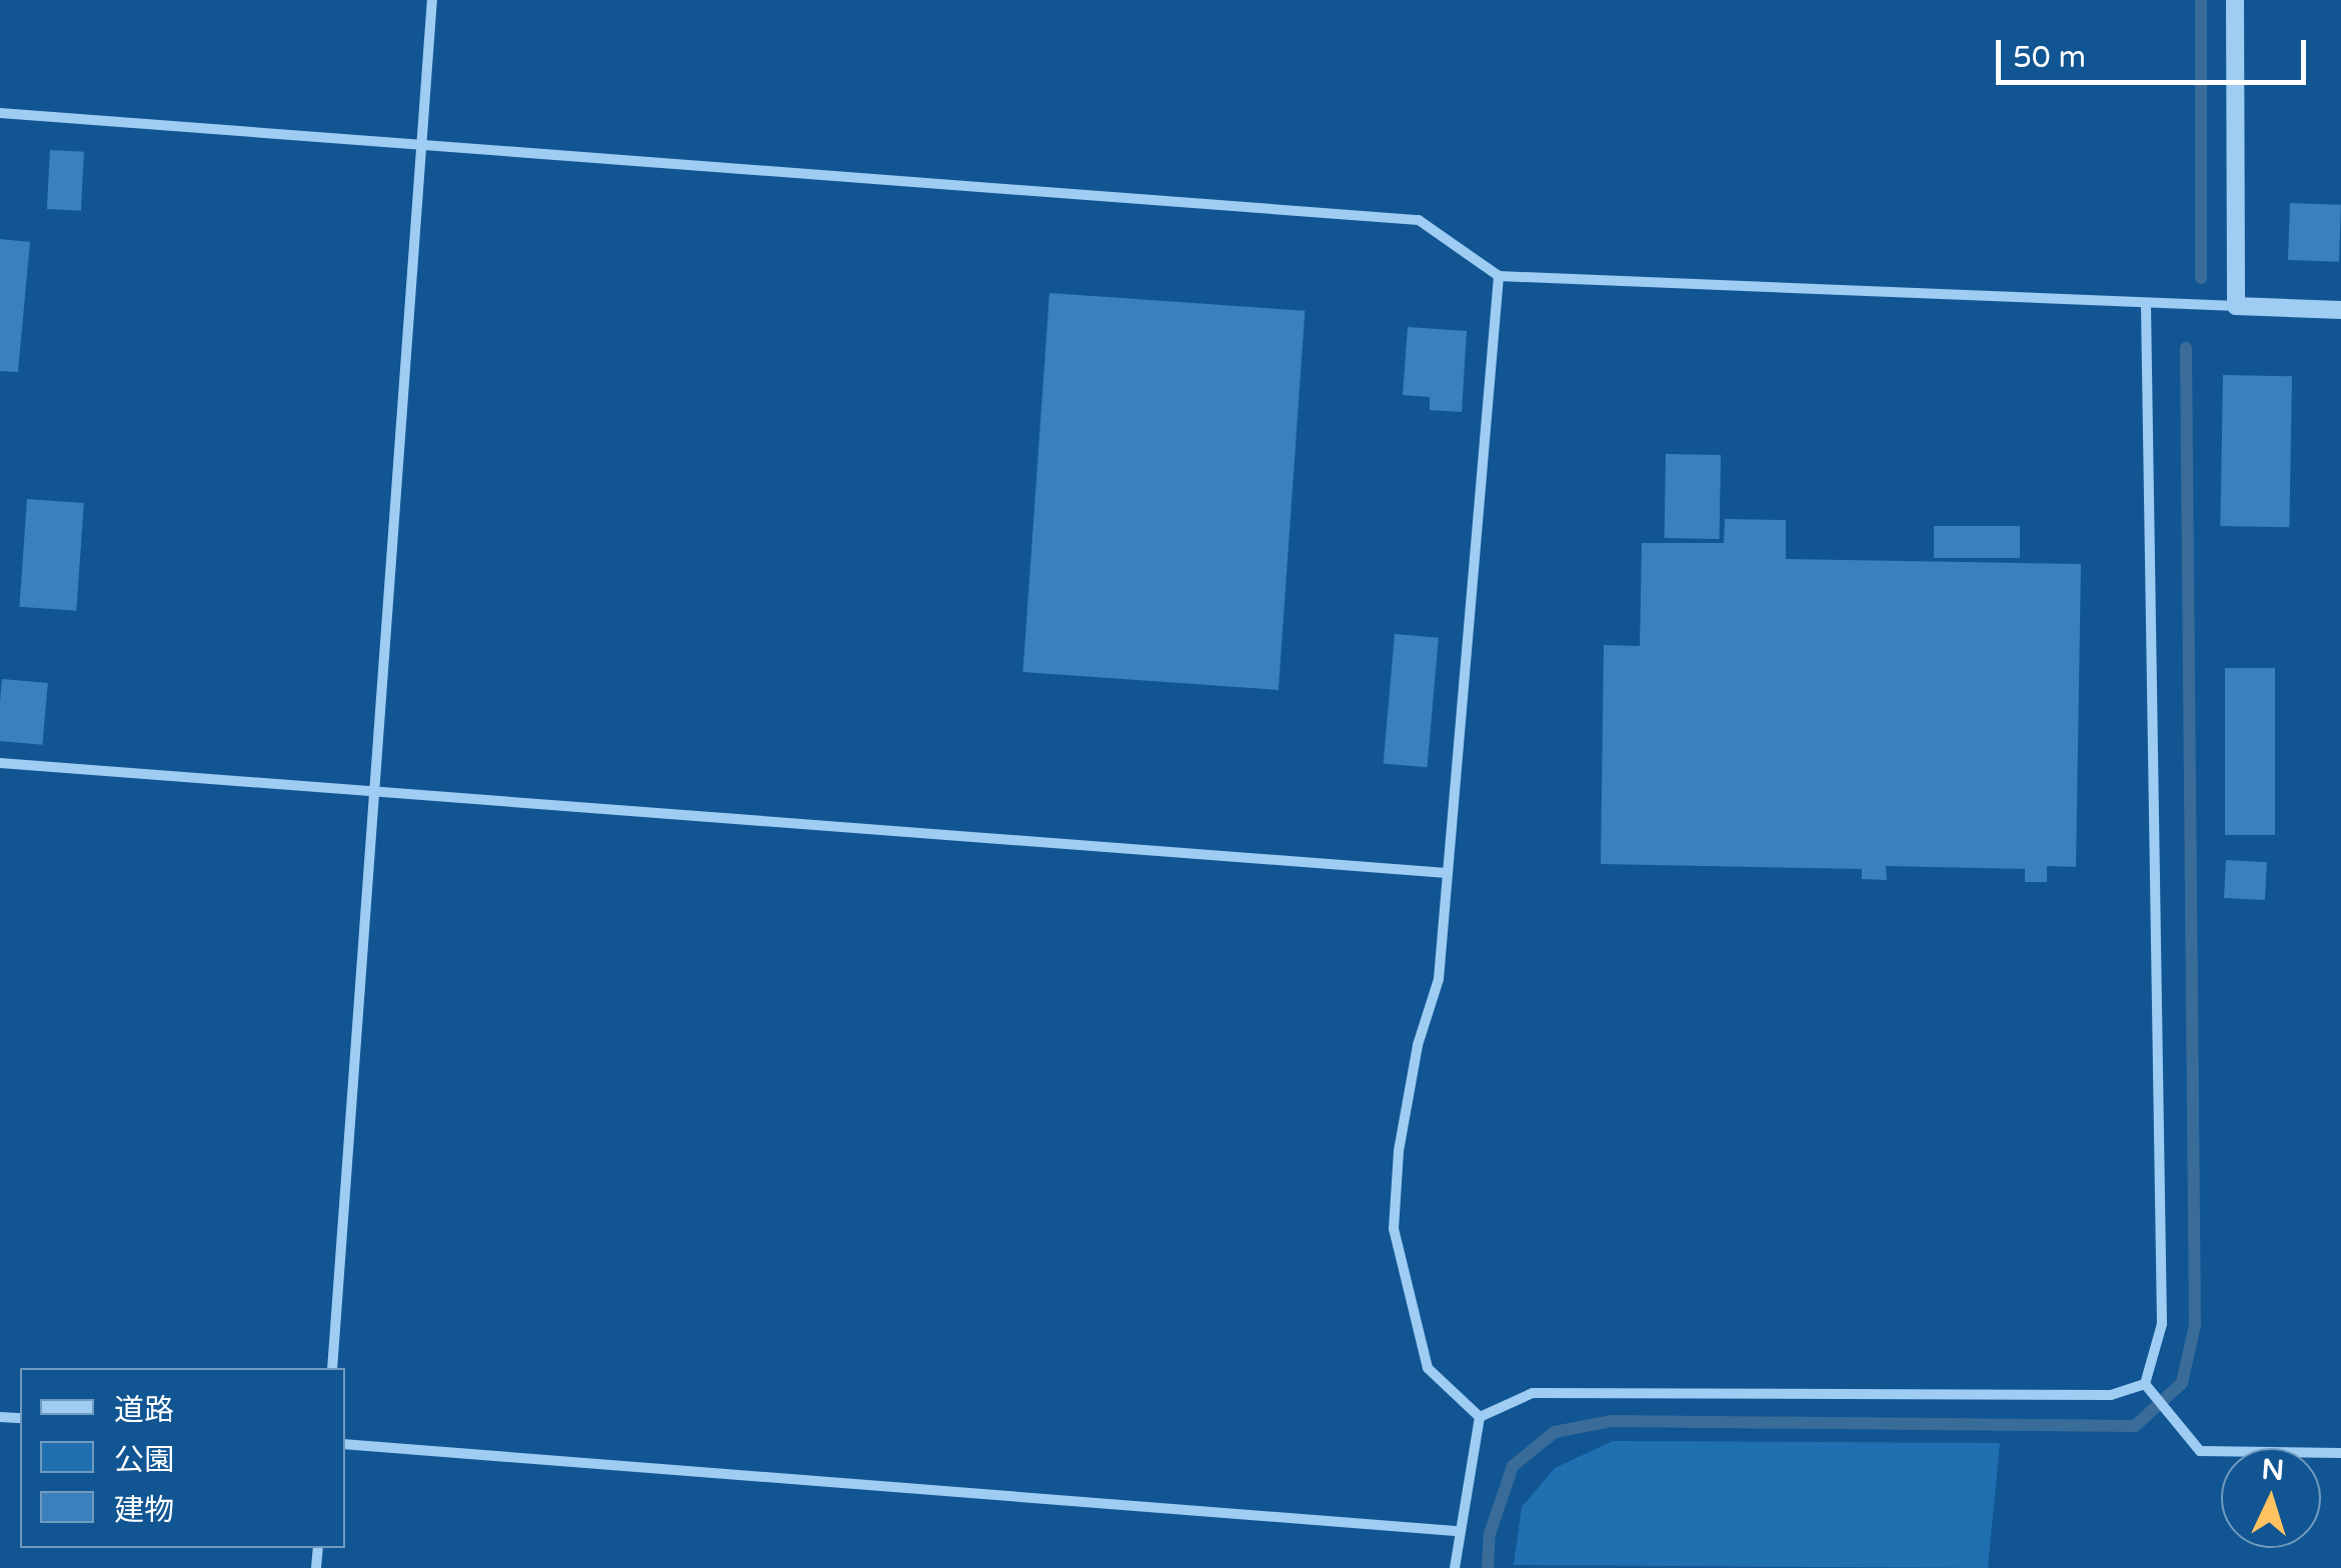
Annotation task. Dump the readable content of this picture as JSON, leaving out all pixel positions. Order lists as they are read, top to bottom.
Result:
{
  "legend": ["道路", "公園", "建物"],
  "scale_bar": "50 m",
  "north": "top"
}
